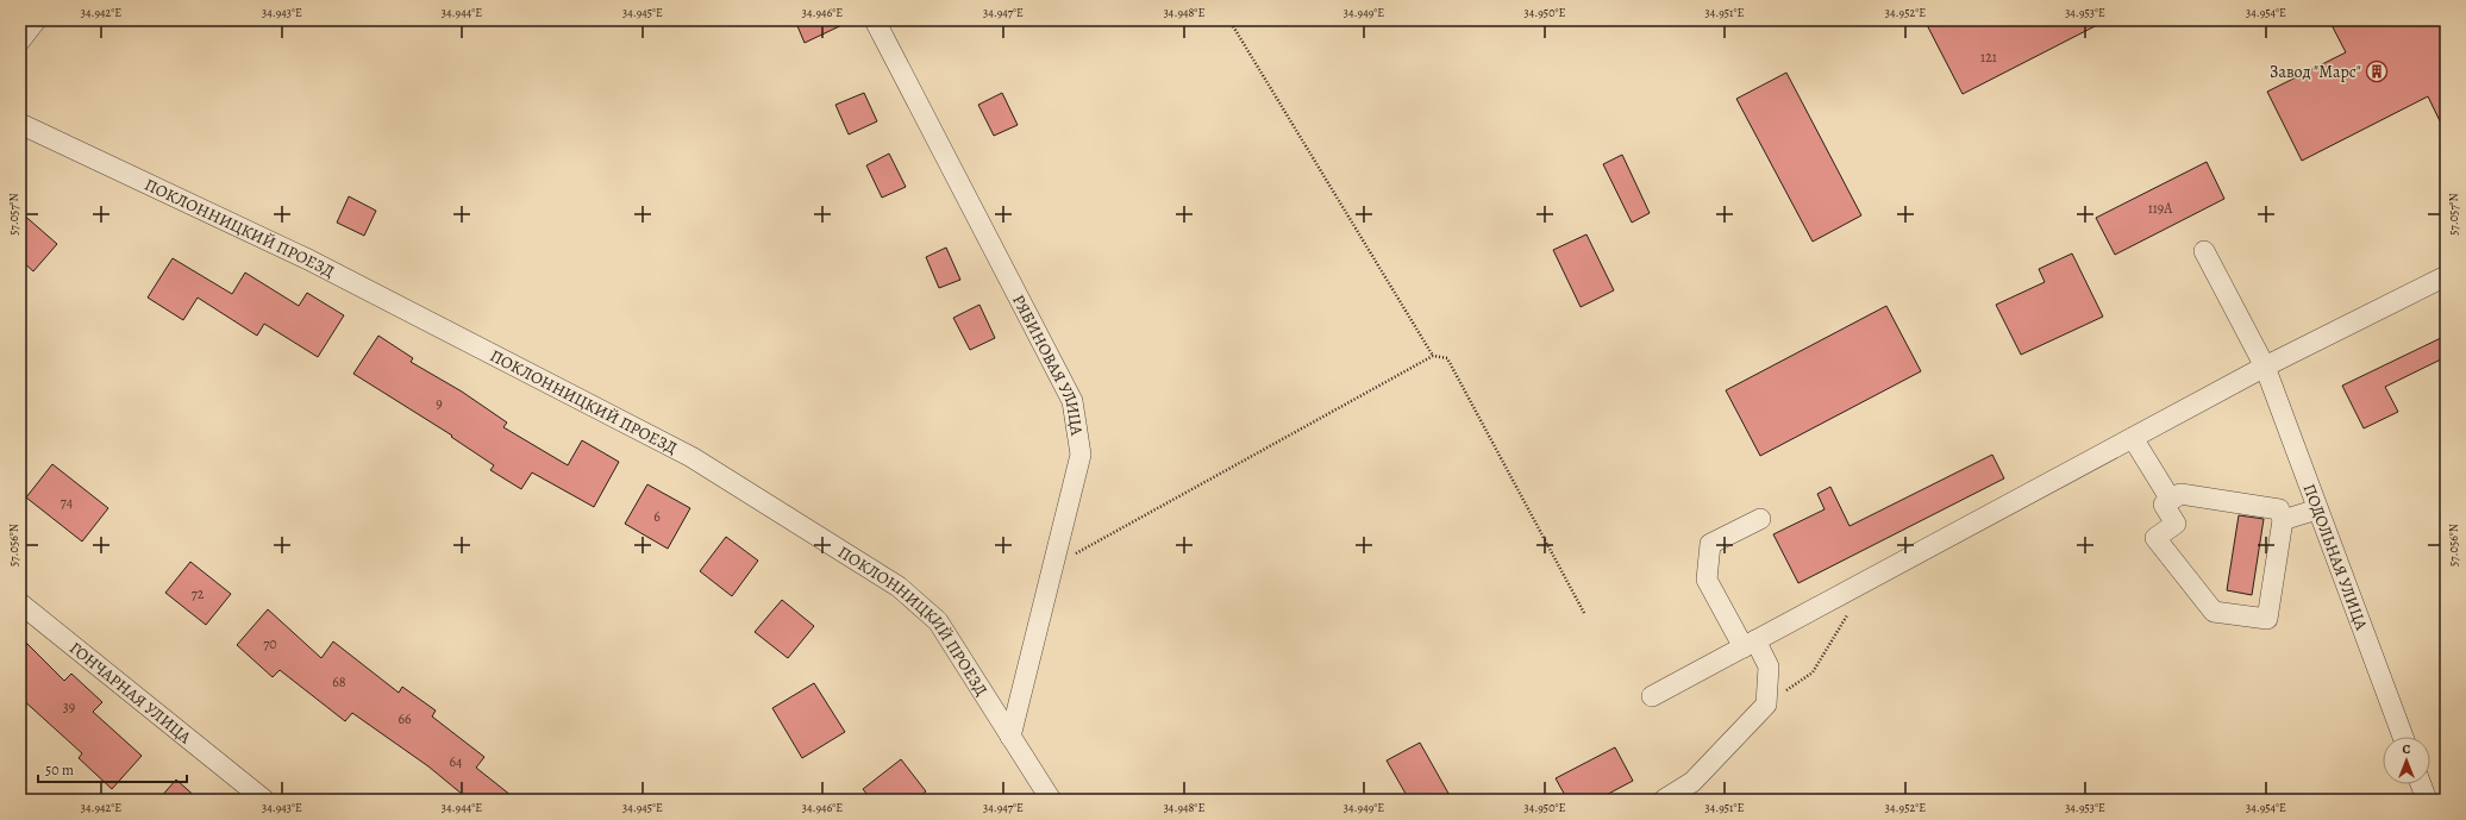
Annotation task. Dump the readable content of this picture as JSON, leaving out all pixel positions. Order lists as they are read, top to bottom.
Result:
{
  "streets": {
    "street": [
      "ПОКЛОННИЦКИЙ ПРОЕЗД",
      "РЯБИНОВАЯ УЛИЦА",
      "ПОДОЛЬНАЯ УЛИЦА",
      "ГОНЧАРНАЯ УЛИЦА"
    ]
  },
  "crossings": [
    ["ПОКЛОННИЦКИЙ ПРОЕЗД", "РЯБИНОВАЯ УЛИЦА"]
  ],
  "places": {
    "building": ["Завод \"Марс\""]
  },
  "house_numbers": [
    "121",
    "119А",
    "9",
    "74",
    "6",
    "72",
    "70",
    "68",
    "39",
    "66",
    "64"
  ],
  "scale_bar": "50 m",
  "north": "top",
  "coordinates": [
    "34.942°E",
    "34.943°E",
    "34.944°E",
    "34.945°E",
    "34.946°E",
    "34.947°E",
    "34.948°E",
    "34.949°E",
    "34.950°E",
    "34.951°E",
    "34.952°E",
    "34.953°E",
    "34.954°E",
    "57.057°N",
    "57.056°N"
  ]
}
